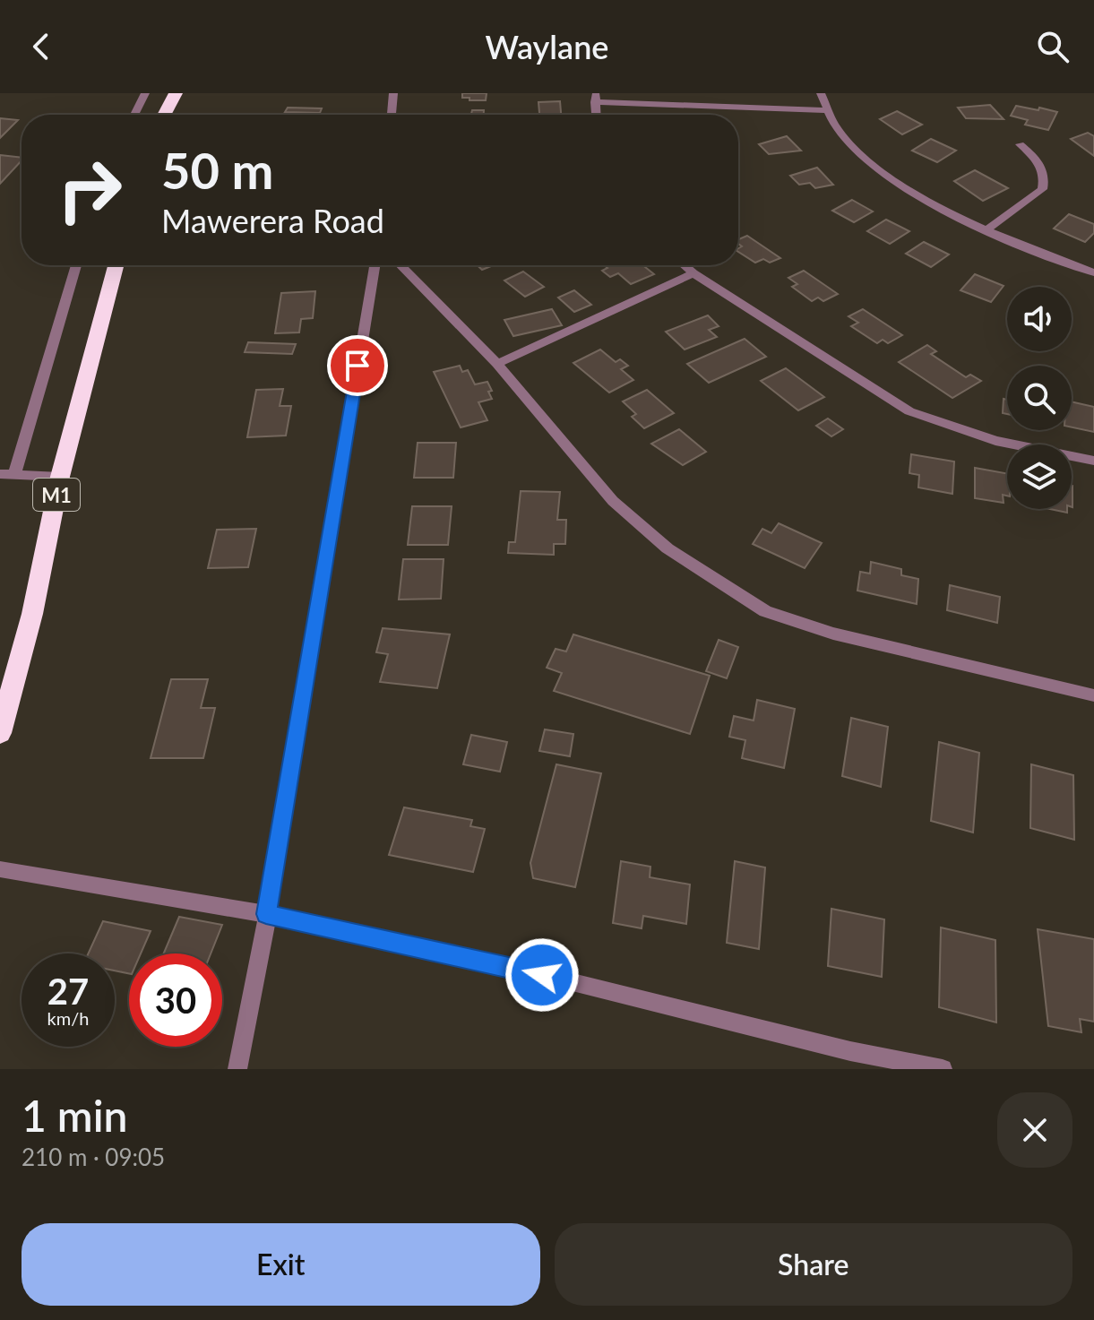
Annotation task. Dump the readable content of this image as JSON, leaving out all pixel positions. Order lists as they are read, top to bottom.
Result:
{
  "streets": {
    "highway": ["M1"]
  },
  "page": {
    "header": "Waylane",
    "turn": ["50 m", "Mawerera Road"],
    "speed": "27 km/h",
    "limit": "30",
    "heading": ["1 min", "210 m · 09:05"],
    "buttons": ["Exit", "Share"]
  }
}
